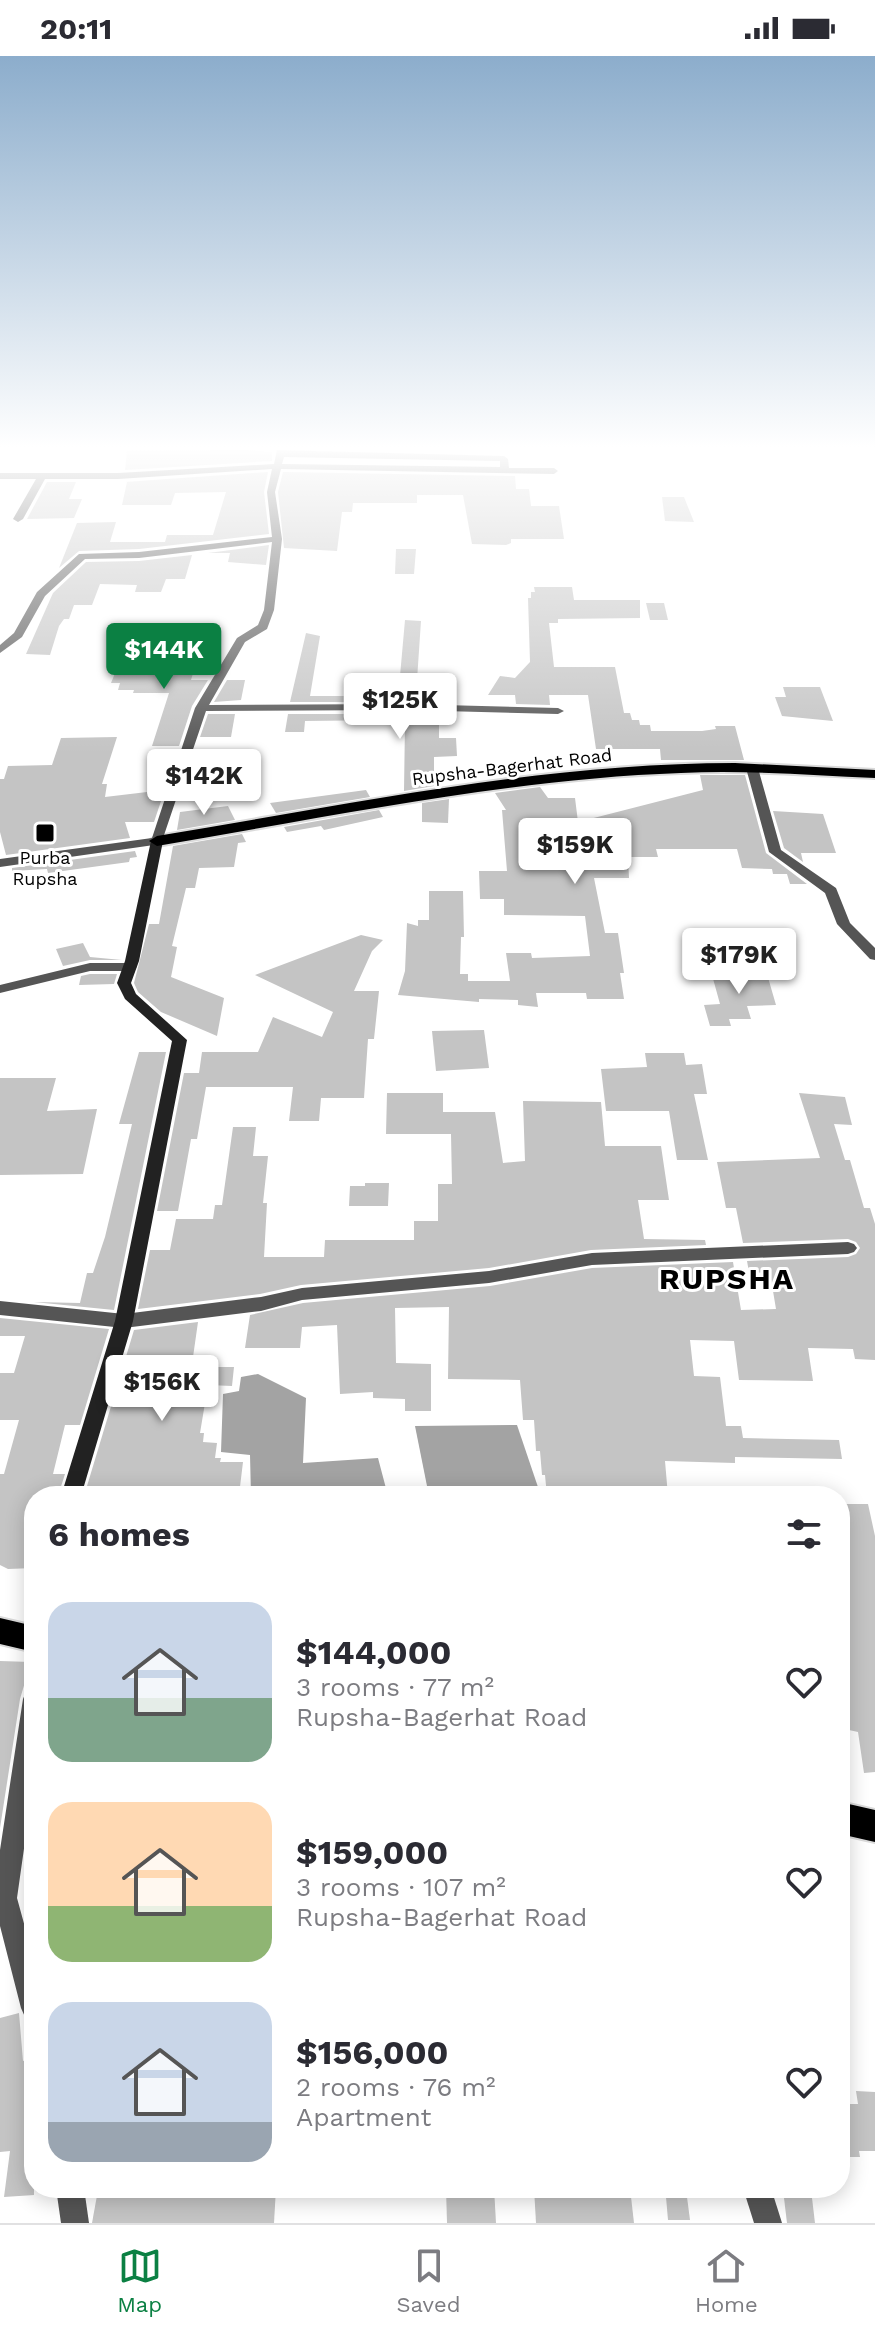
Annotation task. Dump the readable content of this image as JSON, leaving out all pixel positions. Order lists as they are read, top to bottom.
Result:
{
  "streets": {
    "main road": ["Rupsha-Bagerhat Road"]
  },
  "districts": ["RUPSHA"],
  "places": {
    "transit": ["Purba Rupsha"]
  },
  "page": {
    "status": "20:11",
    "price": [
      "$144K",
      "$125K",
      "$142K",
      "$159K",
      "$179K",
      "$156K"
    ],
    "heading": "6 homes",
    "list": [
      {
        "name": "$144,000",
        "note": "3 rooms · 77 m² · Rupsha-Bagerhat Road"
      },
      {
        "name": "$159,000",
        "note": "3 rooms · 107 m² · Rupsha-Bagerhat Road"
      },
      {
        "name": "$156,000",
        "note": "2 rooms · 76 m² · Apartment"
      }
    ],
    "tabs": ["Map", "Saved", "Home"]
  }
}
